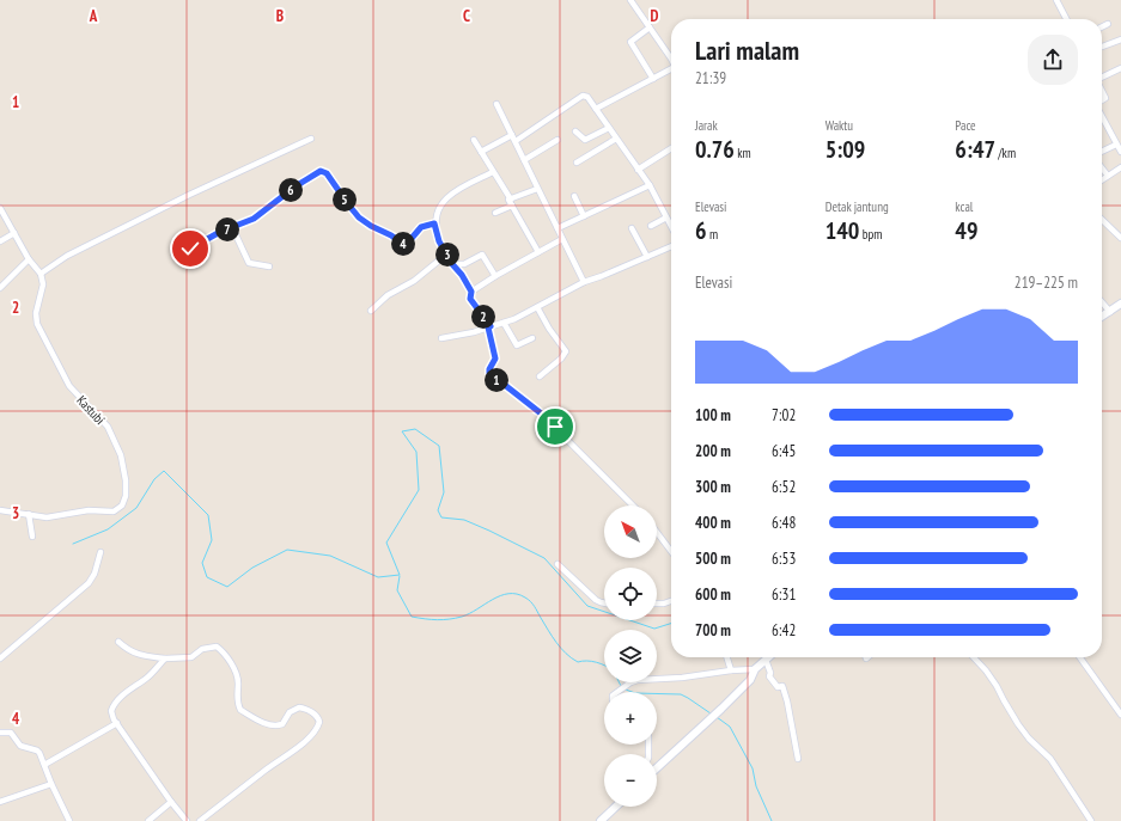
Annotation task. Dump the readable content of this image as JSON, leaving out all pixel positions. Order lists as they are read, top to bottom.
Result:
{
  "streets": {
    "street": ["Kastubi"]
  },
  "north": "top left",
  "page": {
    "heading": ["Lari malam", "21:39"],
    "stats": [
      ["Jarak", "0.76 km"],
      ["Waktu", "5:09"],
      ["Pace", "6:47 /km"],
      ["Elevasi", "6 m"],
      ["Detak jantung", "140 bpm"],
      ["kcal", "49"]
    ],
    "pins": [
      "6",
      "5",
      "7",
      "4",
      "3",
      "2",
      "1"
    ],
    "chart": ["Elevasi", "219–225 m"],
    "list": [
      {
        "name": "100 m",
        "note": "7:02"
      },
      {
        "name": "200 m",
        "note": "6:45"
      },
      {
        "name": "300 m",
        "note": "6:52"
      },
      {
        "name": "400 m",
        "note": "6:48"
      },
      {
        "name": "500 m",
        "note": "6:53"
      },
      {
        "name": "600 m",
        "note": "6:31"
      },
      {
        "name": "700 m",
        "note": "6:42"
      }
    ],
    "map_buttons": ["+", "−"]
  },
  "grid": {
    "columns": [
      "A",
      "B",
      "C",
      "D"
    ],
    "rows": [
      "1",
      "2",
      "3",
      "4"
    ]
  }
}
